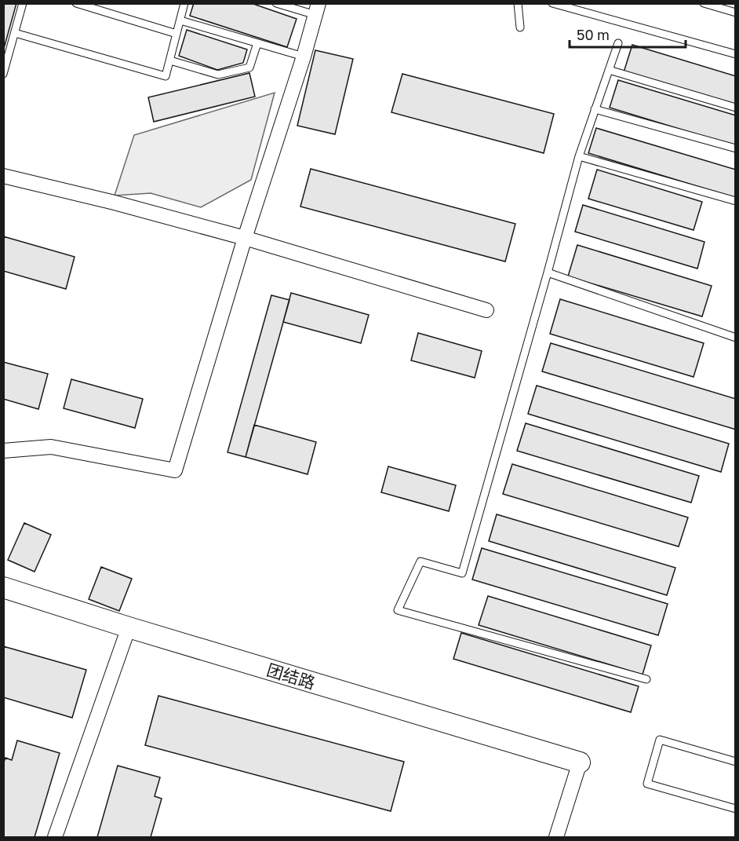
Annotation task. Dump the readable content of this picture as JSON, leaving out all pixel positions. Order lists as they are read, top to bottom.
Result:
{
  "streets": {
    "street": ["团结路"]
  },
  "scale_bar": "50 m"
}
